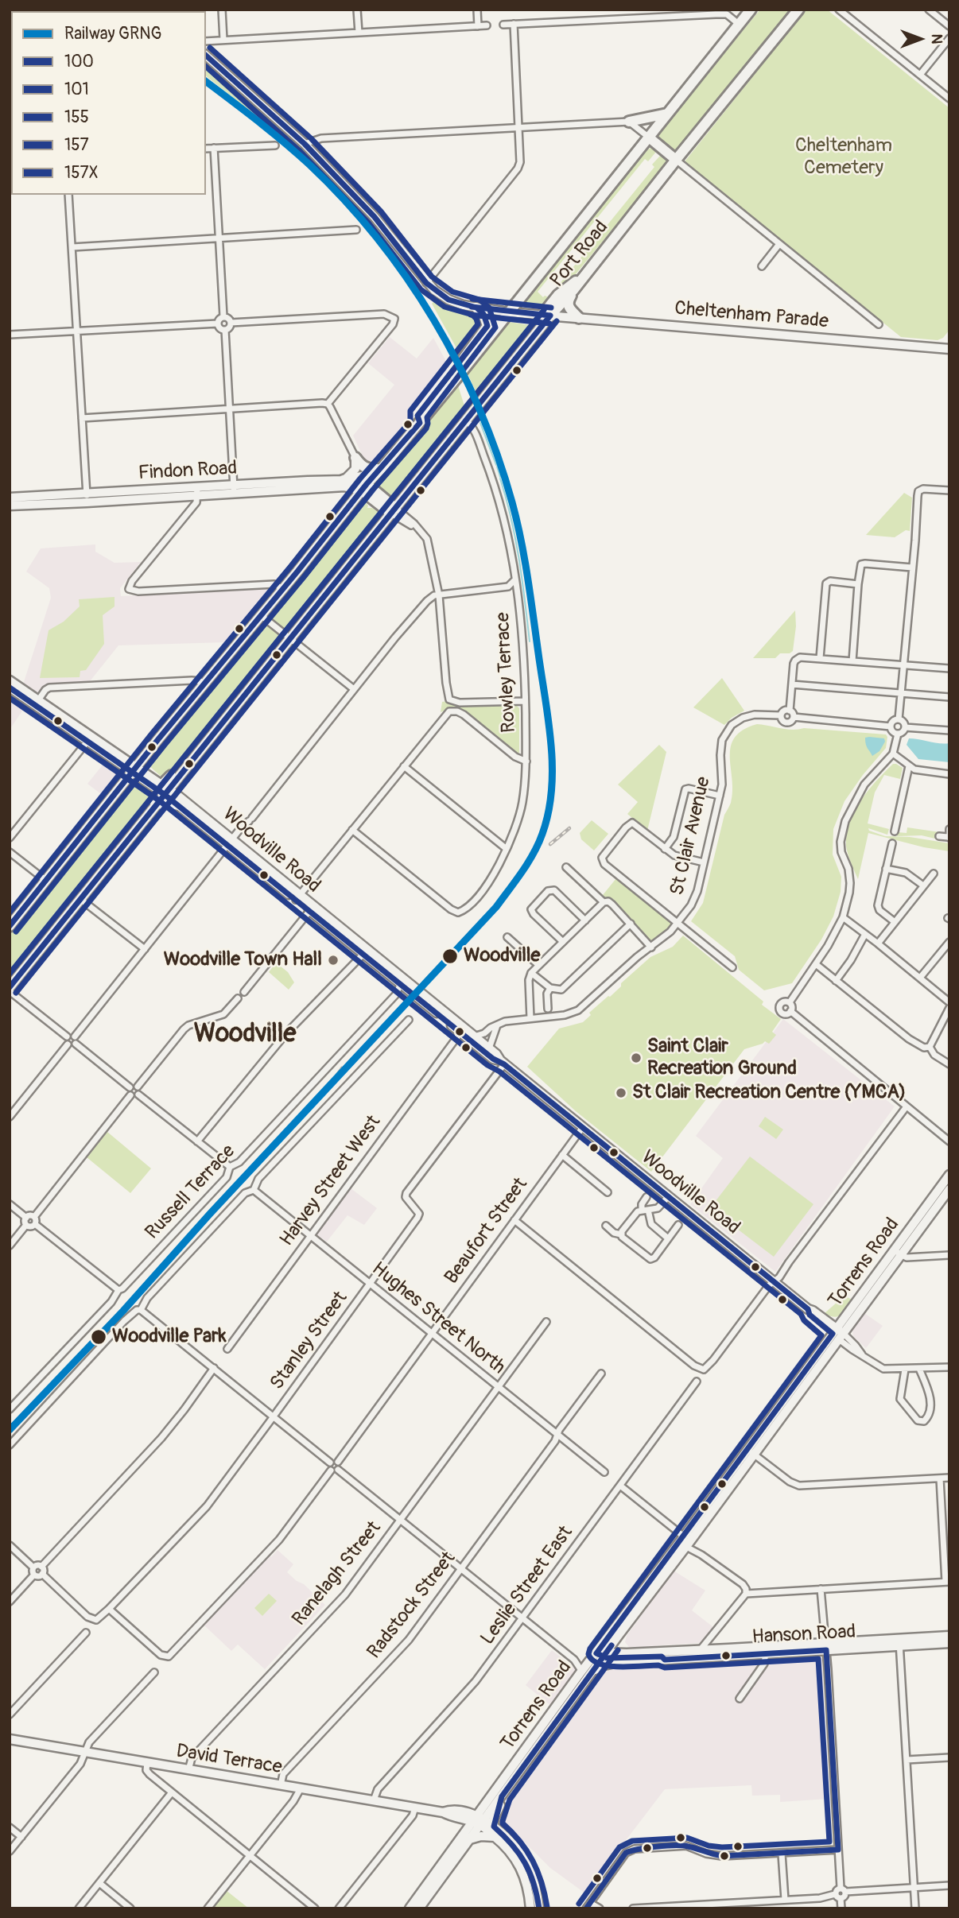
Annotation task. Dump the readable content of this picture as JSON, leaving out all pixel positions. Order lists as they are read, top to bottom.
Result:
{
  "streets": {
    "highway": ["Port Road"],
    "main road": [
      "Cheltenham Parade",
      "Findon Road",
      "Woodville Road",
      "Torrens Road",
      "Hanson Road",
      "David Terrace"
    ],
    "street": [
      "Rowley Terrace",
      "St Clair Avenue",
      "Harvey Street West",
      "Russell Terrace",
      "Beaufort Street",
      "Hughes Street North",
      "Stanley Street",
      "Ranelagh Street",
      "Leslie Street East",
      "Radstock Street"
    ]
  },
  "crossings": [
    ["Port Road", "Cheltenham Parade"],
    ["Port Road", "Findon Road"],
    ["Port Road", "Rowley Terrace"],
    ["Port Road", "Woodville Road"],
    ["St Clair Avenue", "Woodville Road"],
    ["Woodville Road", "Harvey Street West"],
    ["Woodville Road", "Russell Terrace"],
    ["Woodville Road", "Beaufort Street"],
    ["Woodville Road", "Torrens Road"],
    ["Woodville Road", "Stanley Street"],
    ["Harvey Street West", "Hughes Street North"],
    ["Beaufort Street", "Hughes Street North"],
    ["Torrens Road", "Hanson Road"],
    ["Torrens Road", "David Terrace"],
    ["Hughes Street North", "Stanley Street"],
    ["Hughes Street North", "Ranelagh Street"],
    ["Hughes Street North", "Radstock Street"],
    ["Ranelagh Street", "David Terrace"],
    ["Leslie Street East", "David Terrace"],
    ["Radstock Street", "David Terrace"]
  ],
  "districts": ["Woodville"],
  "parks": ["Cheltenham Cemetery"],
  "places": [
    "Woodville",
    "Woodville Town Hall",
    "Saint Clair Recreation Ground",
    "St Clair Recreation Centre (YMCA)",
    "Woodville Park"
  ],
  "lines": [
    "transit line 157",
    "transit line 155",
    "transit line 157X",
    "rail line GRNG",
    "transit line 100",
    "transit line 101"
  ],
  "legend": [
    "Railway GRNG",
    "100",
    "101",
    "155",
    "157",
    "157X"
  ],
  "north": "right"
}
